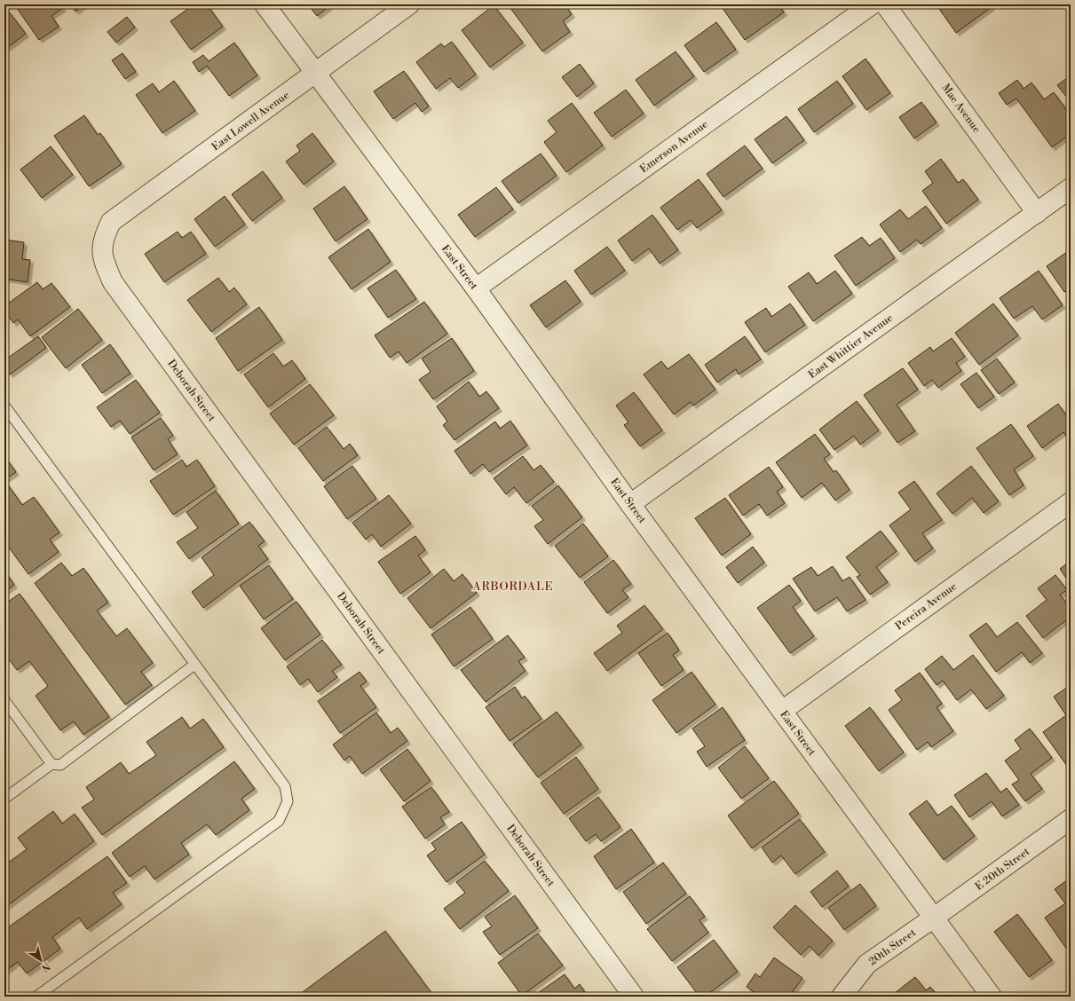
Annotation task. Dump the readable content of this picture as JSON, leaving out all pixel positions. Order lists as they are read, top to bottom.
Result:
{
  "streets": {
    "street": [
      "Mae Avenue",
      "East Lowell Avenue",
      "Emerson Avenue",
      "East Street",
      "East Whittier Avenue",
      "Deborah Street",
      "Pereira Avenue",
      "E 20th Street",
      "20th Street"
    ]
  },
  "crossings": [
    ["Mae Avenue", "East Whittier Avenue"],
    ["East Lowell Avenue", "East Street"],
    ["East Lowell Avenue", "Deborah Street"],
    ["Emerson Avenue", "East Street"],
    ["East Street", "East Whittier Avenue"],
    ["East Street", "Pereira Avenue"],
    ["East Street", "E 20th Street"],
    ["East Street", "20th Street"],
    ["E 20th Street", "20th Street"]
  ],
  "districts": ["ARBORDALE"],
  "north": "bottom right"
}
